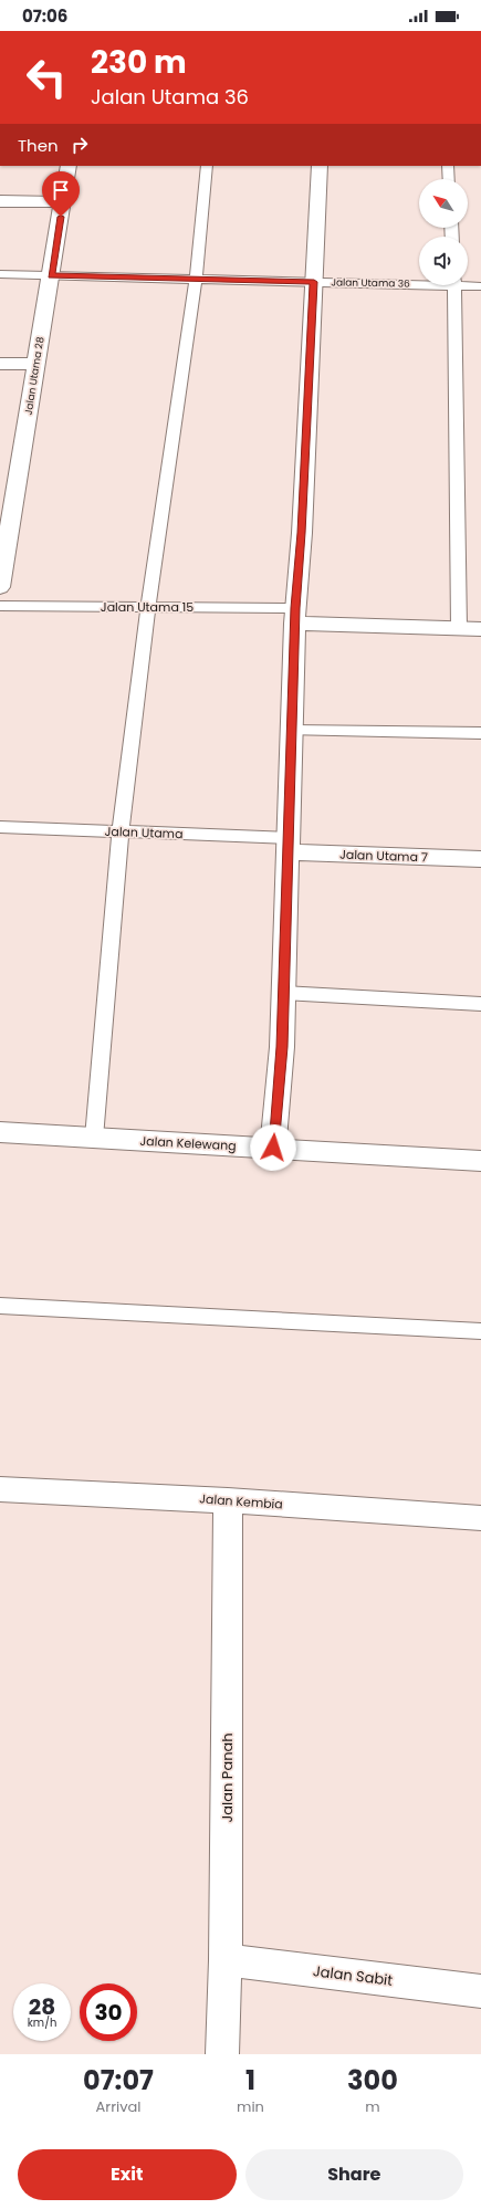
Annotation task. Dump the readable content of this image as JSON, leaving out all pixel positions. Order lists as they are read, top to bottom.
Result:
{
  "streets": {
    "street": [
      "Jalan Utama 36",
      "Jalan Utama 28",
      "Jalan Utama 15",
      "Jalan Utama 7",
      "Jalan Kelewang",
      "Jalan Kembia",
      "Jalan Panah",
      "Jalan Sabit"
    ],
    "lane": ["Jalan Utama"]
  },
  "crossings": [
    ["Jalan Utama 36", "Jalan Utama 28"],
    ["Jalan Utama 36", "Jalan Utama 15"],
    ["Jalan Utama 36", "Jalan Utama"],
    ["Jalan Utama 36", "Jalan Utama 7"],
    ["Jalan Utama 36", "Jalan Kelewang"],
    ["Jalan Utama", "Jalan Utama 7"],
    ["Jalan Kembia", "Jalan Panah"],
    ["Jalan Panah", "Jalan Sabit"]
  ],
  "north": "top left",
  "page": {
    "status": "07:06",
    "turn": ["230 m", "Jalan Utama 36"],
    "then": "Then",
    "speed": "28 km/h",
    "limit": "30",
    "eta": [
      "07:07",
      "Arrival",
      "1",
      "min",
      "300",
      "m"
    ],
    "buttons": ["Exit", "Share"]
  }
}
